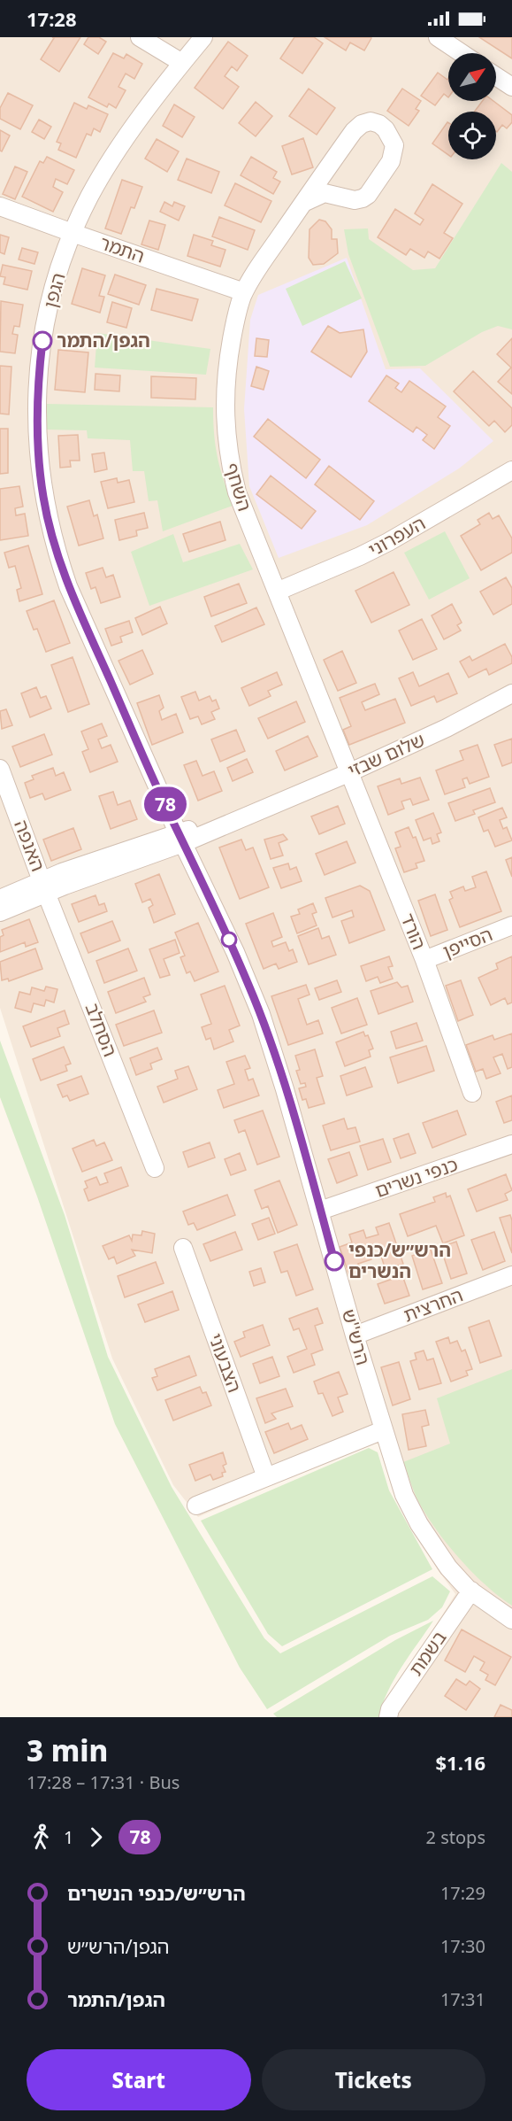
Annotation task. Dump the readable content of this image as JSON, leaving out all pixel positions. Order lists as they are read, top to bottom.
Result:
{
  "streets": {
    "street": [
      "התמר",
      "הגפן",
      "השחף",
      "העפרוני",
      "שלום שבזי",
      "האנפה",
      "הורד",
      "הסייפן",
      "הסחלב",
      "כנפי נשרים",
      "החרצית",
      "הרש''ש",
      "הצבעוני",
      "בשמת"
    ]
  },
  "crossings": [
    ["התמר", "הגפן"],
    ["התמר", "השחף"],
    ["הגפן", "שלום שבזי"],
    ["הגפן", "הרש''ש"],
    ["השחף", "העפרוני"],
    ["השחף", "שלום שבזי"],
    ["השחף", "הורד"],
    ["שלום שבזי", "האנפה"],
    ["שלום שבזי", "הורד"],
    ["שלום שבזי", "הסחלב"],
    ["שלום שבזי", "הרש''ש"],
    ["האנפה", "הסחלב"],
    ["הורד", "הסייפן"],
    ["כנפי נשרים", "הרש''ש"],
    ["החרצית", "הרש''ש"],
    ["הרש''ש", "בשמת"]
  ],
  "places": ["הגפן/התמר", "הרש״ש/כנפי הנשרים"],
  "lines": ["bus line 78"],
  "north": "top right",
  "page": {
    "status": "17:28",
    "on_map": "78",
    "heading": ["3 min", "17:28 – 17:31 · Bus", "$1.16"],
    "legs": ["1", "78", "2 stops"],
    "list": [
      {
        "name": "הרש״ש/כנפי הנשרים",
        "value": "17:29"
      },
      {
        "name": "הגפן/הרש״ש",
        "value": "17:30"
      },
      {
        "name": "הגפן/התמר",
        "value": "17:31"
      }
    ],
    "buttons": ["Start", "Tickets"]
  }
}
